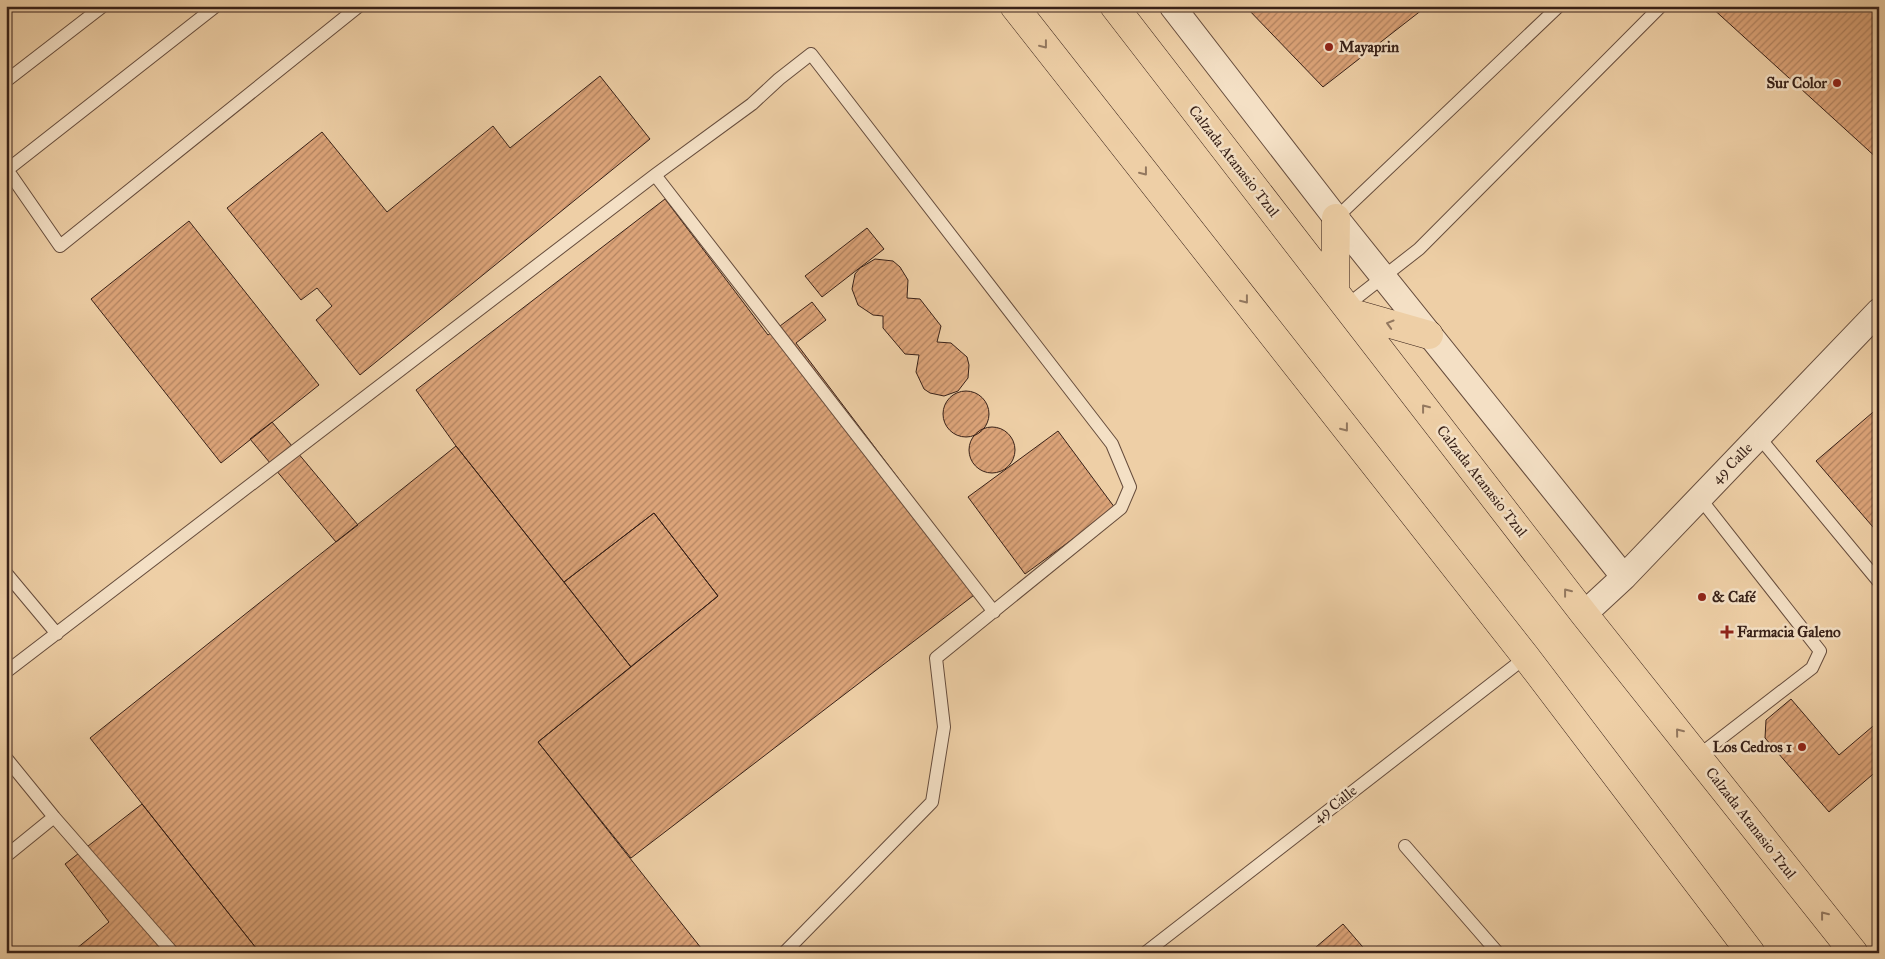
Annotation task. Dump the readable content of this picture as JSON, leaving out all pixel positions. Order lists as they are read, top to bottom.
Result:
{
  "streets": {
    "main road": ["Calzada Atanasio Tzul"],
    "street": ["49 Calle"]
  },
  "crossings": [
    ["Calzada Atanasio Tzul", "49 Calle"]
  ],
  "places": {
    "other": [
      "Mayaprin",
      "Sur Color",
      "& Café",
      "Los Cedros 1"
    ],
    "health": ["Farmacia Galeno"]
  }
}
